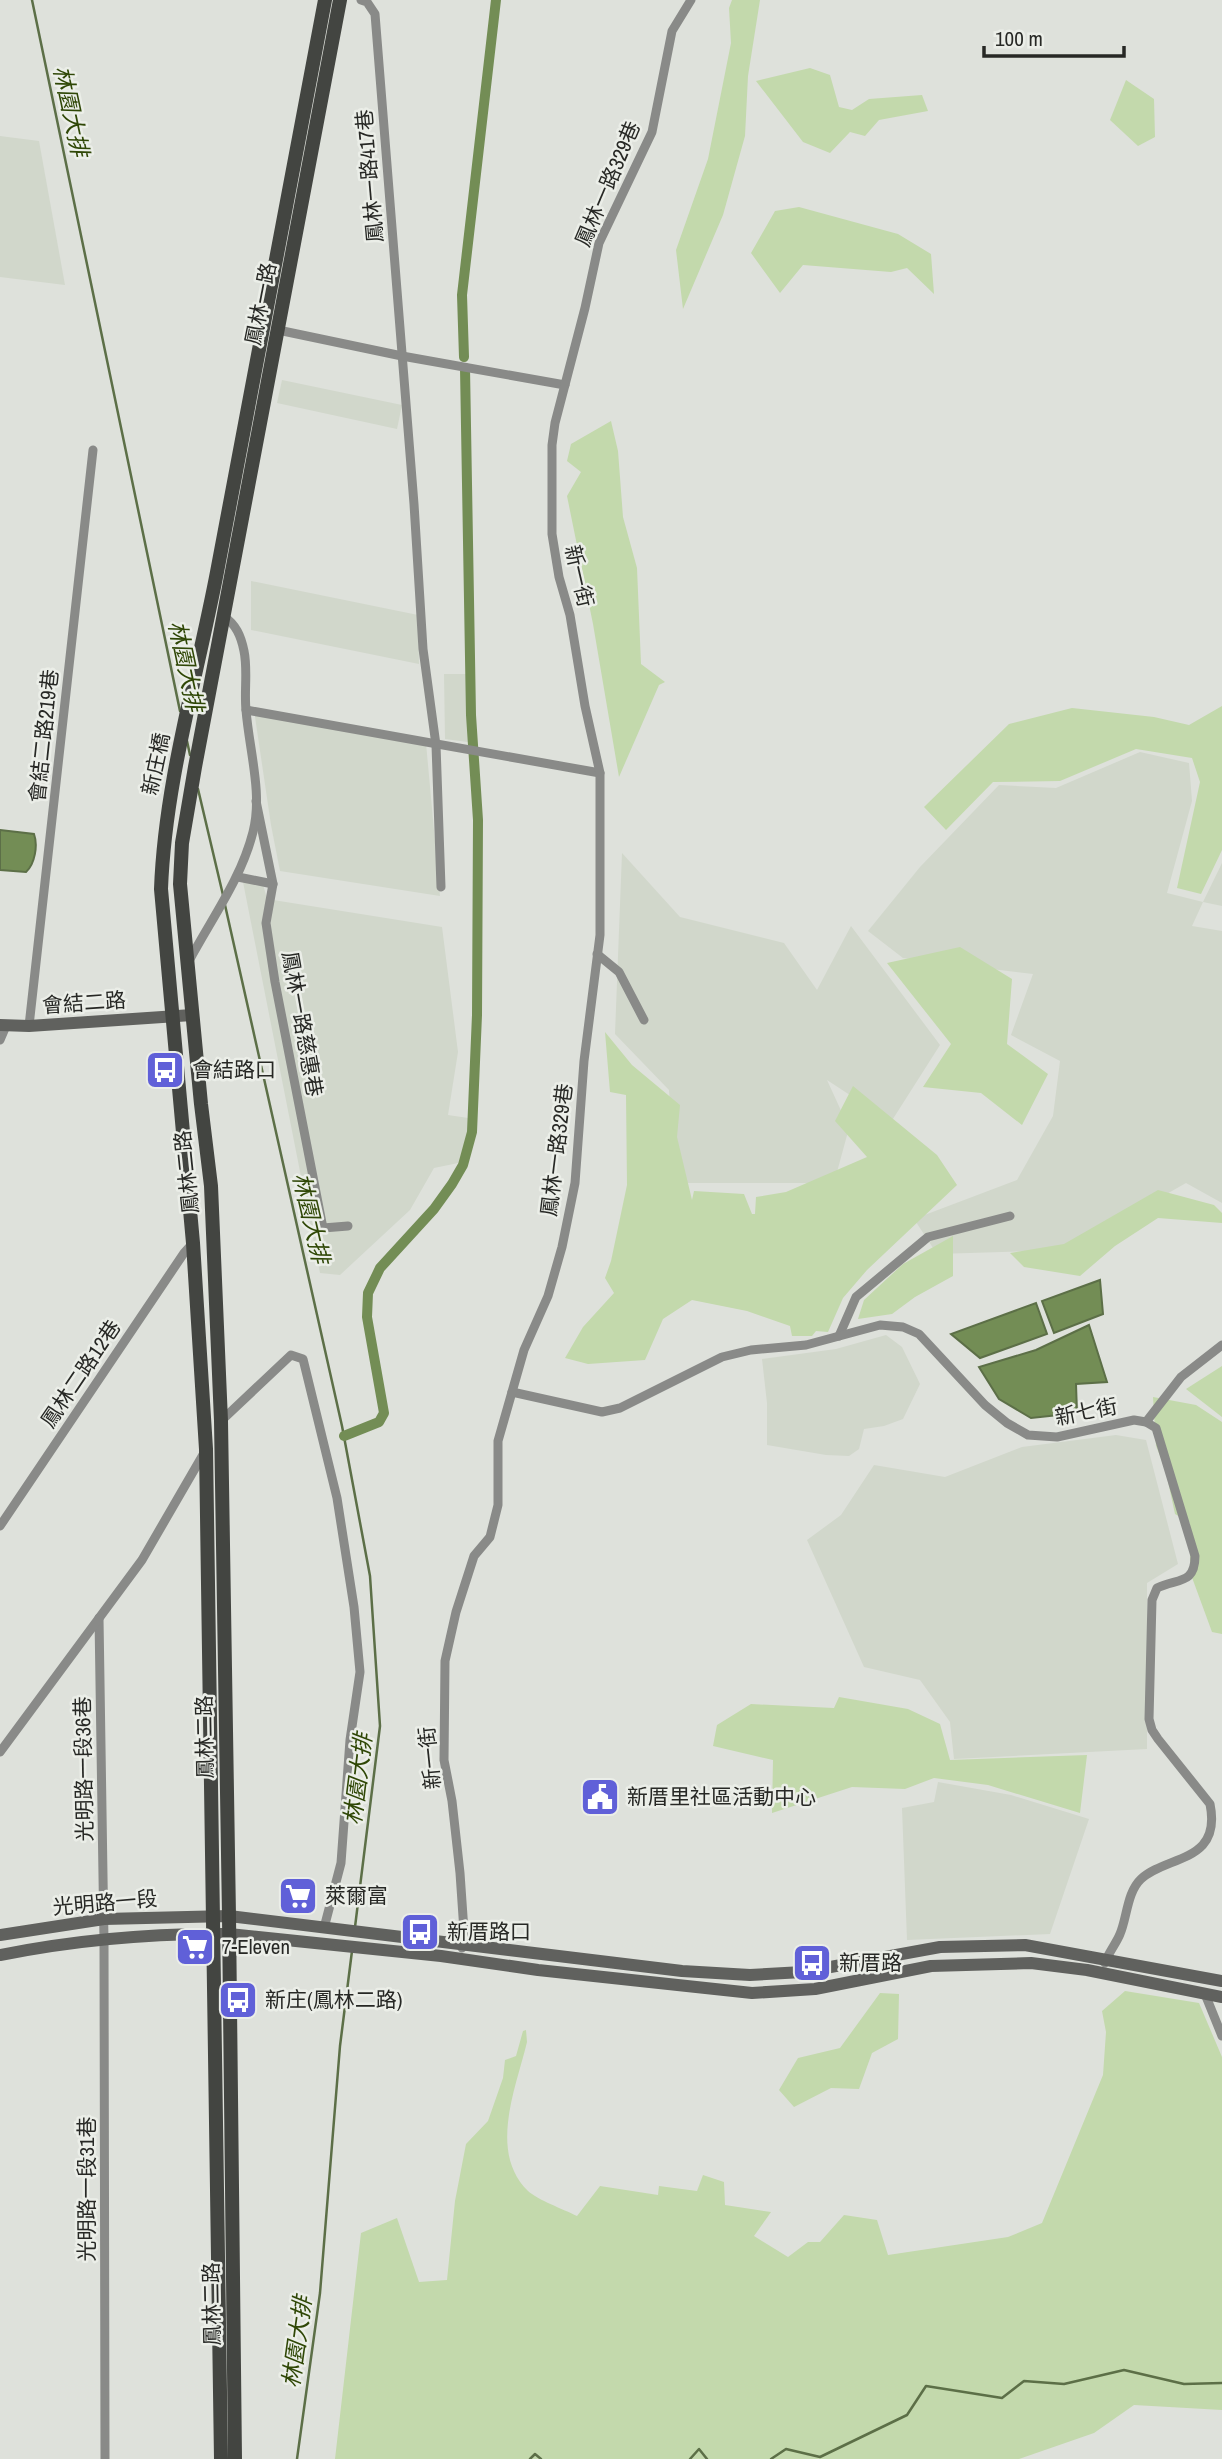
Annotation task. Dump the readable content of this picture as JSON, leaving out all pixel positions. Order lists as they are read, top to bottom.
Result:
{
  "streets": {
    "main road": ["鳳林一路", "新庄橋", "鳳林二路"],
    "street": [
      "鳳林一路417巷",
      "鳳林一路329巷",
      "新一街",
      "會結二路219巷",
      "會結二路",
      "鳳林一路慈惠巷",
      "鳳林二路12巷",
      "新七街",
      "光明路一段36巷",
      "光明路一段",
      "光明路一段31巷"
    ]
  },
  "crossings": [
    ["鳳林一路329巷", "新一街"],
    ["鳳林一路329巷", "新七街"],
    ["鳳林一路", "新庄橋"],
    ["會結二路219巷", "會結二路"],
    ["新庄橋", "會結二路"],
    ["新庄橋", "鳳林二路"],
    ["會結二路", "鳳林二路"],
    ["鳳林二路", "鳳林二路12巷"],
    ["鳳林二路", "光明路一段"],
    ["光明路一段36巷", "光明路一段"],
    ["光明路一段36巷", "光明路一段31巷"],
    ["光明路一段", "光明路一段31巷"]
  ],
  "water": ["林園大排"],
  "places": {
    "bus stop": [
      "會結路口",
      "新厝路口",
      "新厝路",
      "新庄(鳳林二路)"
    ],
    "public building": ["新厝里社區活動中心"],
    "supermarket": ["萊爾富", "7-Eleven"]
  },
  "scale_bar": "100 m"
}
